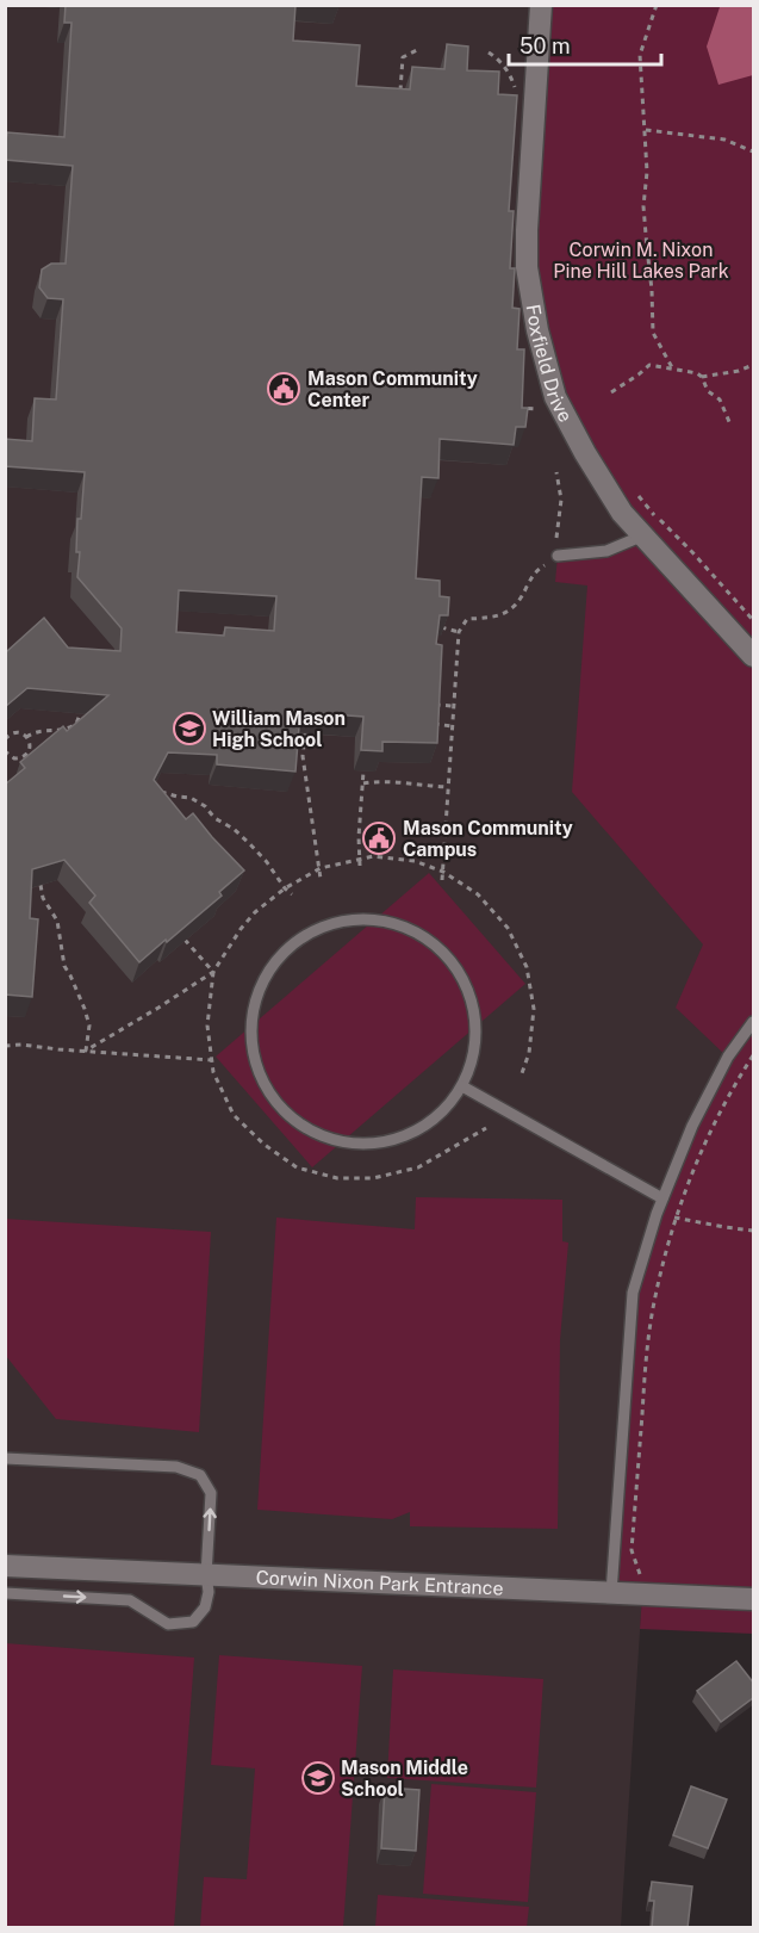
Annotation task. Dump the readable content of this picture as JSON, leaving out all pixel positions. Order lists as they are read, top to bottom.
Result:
{
  "streets": {
    "street": ["Foxfield Drive", "Corwin Nixon Park Entrance"]
  },
  "parks": ["Corwin M. Nixon Pine Hill Lakes Park"],
  "places": {
    "public building": ["Mason Community Center", "Mason Community Campus"],
    "school or university": ["William Mason High School", "Mason Middle School"]
  },
  "scale_bar": "50 m"
}
